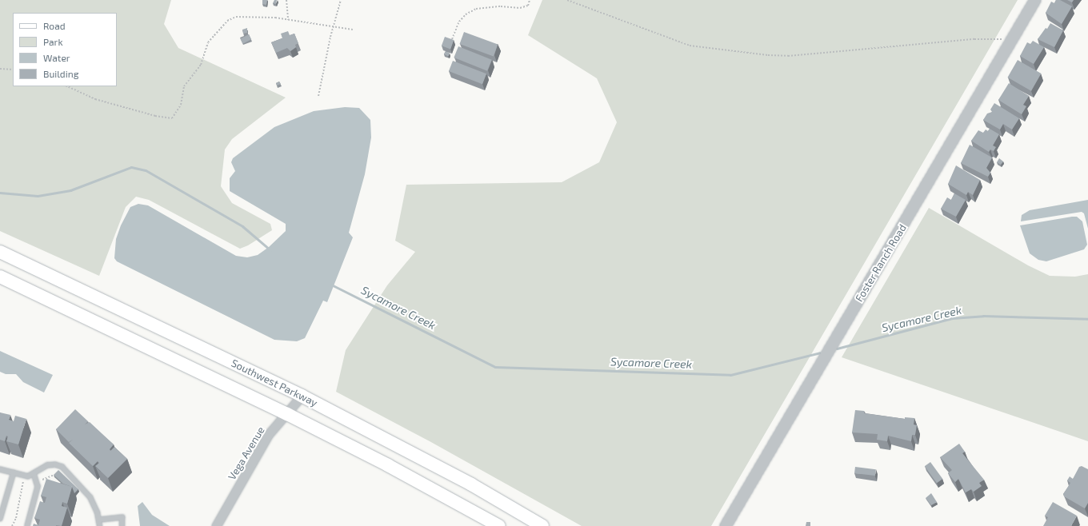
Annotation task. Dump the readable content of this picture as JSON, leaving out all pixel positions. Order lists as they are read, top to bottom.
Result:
{
  "streets": {
    "main road": ["Southwest Parkway"],
    "street": ["Foster Ranch Road", "Vega Avenue"]
  },
  "crossings": [
    ["Southwest Parkway", "Vega Avenue"]
  ],
  "water": ["Sycamore Creek"],
  "legend": [
    "Road",
    "Park",
    "Water",
    "Building"
  ]
}
